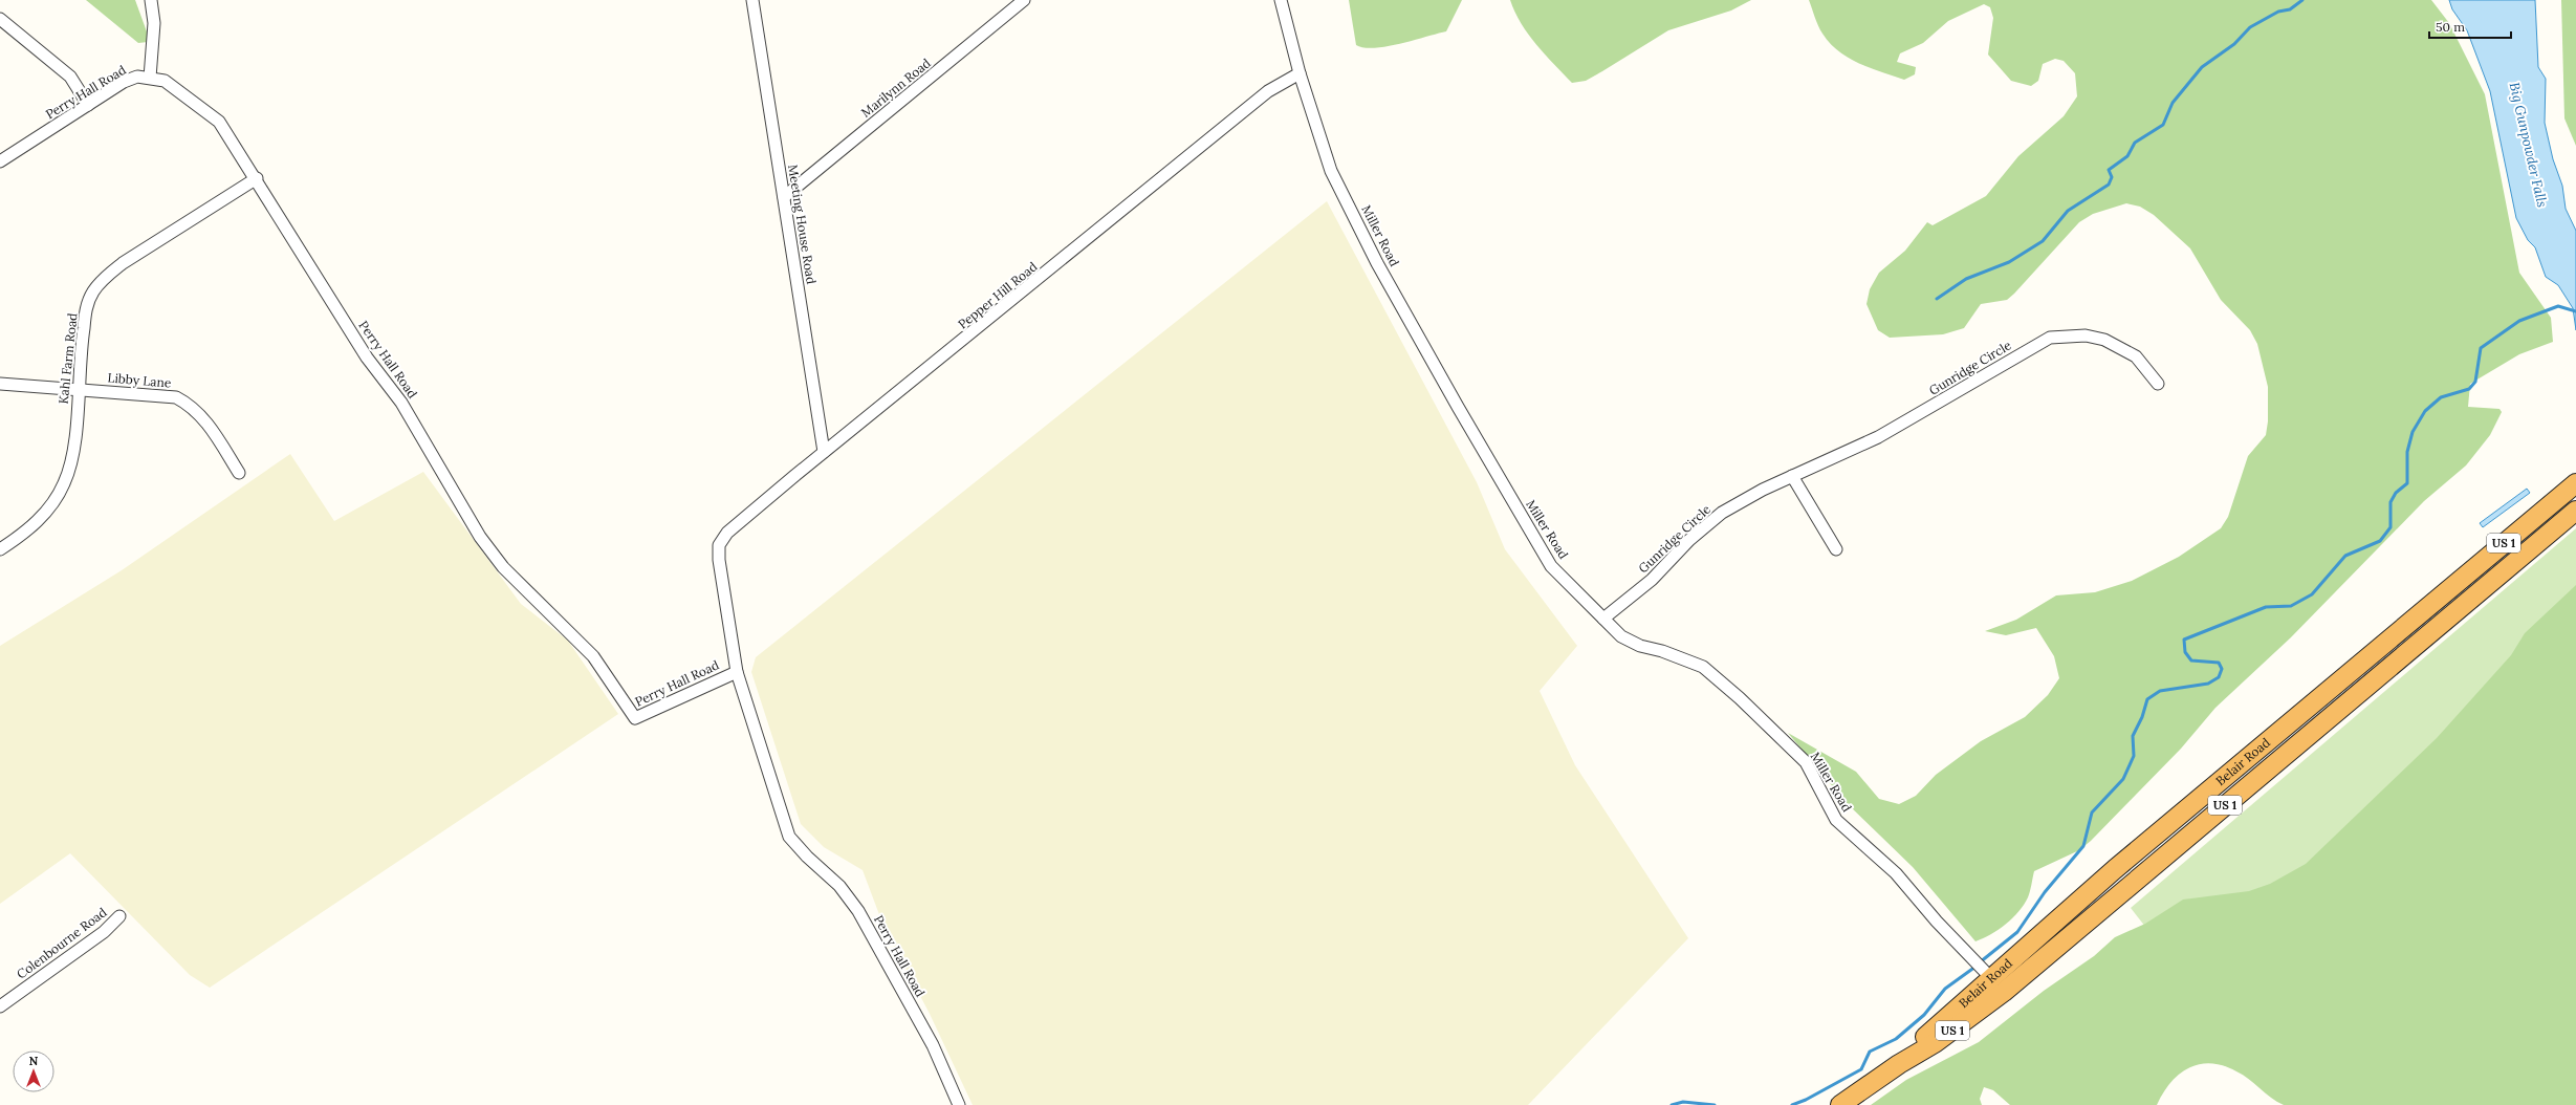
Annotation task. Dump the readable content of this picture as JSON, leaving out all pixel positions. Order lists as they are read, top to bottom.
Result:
{
  "streets": {
    "highway": ["US 1", "Belair Road"],
    "street": [
      "Marilynn Road",
      "Perry Hall Road",
      "Meeting House Road",
      "Miller Road",
      "Pepper Hill Road",
      "Kahl Farm Road",
      "Gunridge Circle",
      "Libby Lane",
      "Colenbourne Road"
    ]
  },
  "crossings": [
    ["Marilynn Road", "Meeting House Road"],
    ["Perry Hall Road", "Pepper Hill Road"],
    ["Perry Hall Road", "Kahl Farm Road"],
    ["Meeting House Road", "Pepper Hill Road"],
    ["Miller Road", "Pepper Hill Road"],
    ["Miller Road", "Gunridge Circle"],
    ["Miller Road", "Belair Road"],
    ["Kahl Farm Road", "Libby Lane"]
  ],
  "water": ["Big Gunpowder Falls"],
  "scale_bar": "50 m",
  "north": "top"
}
